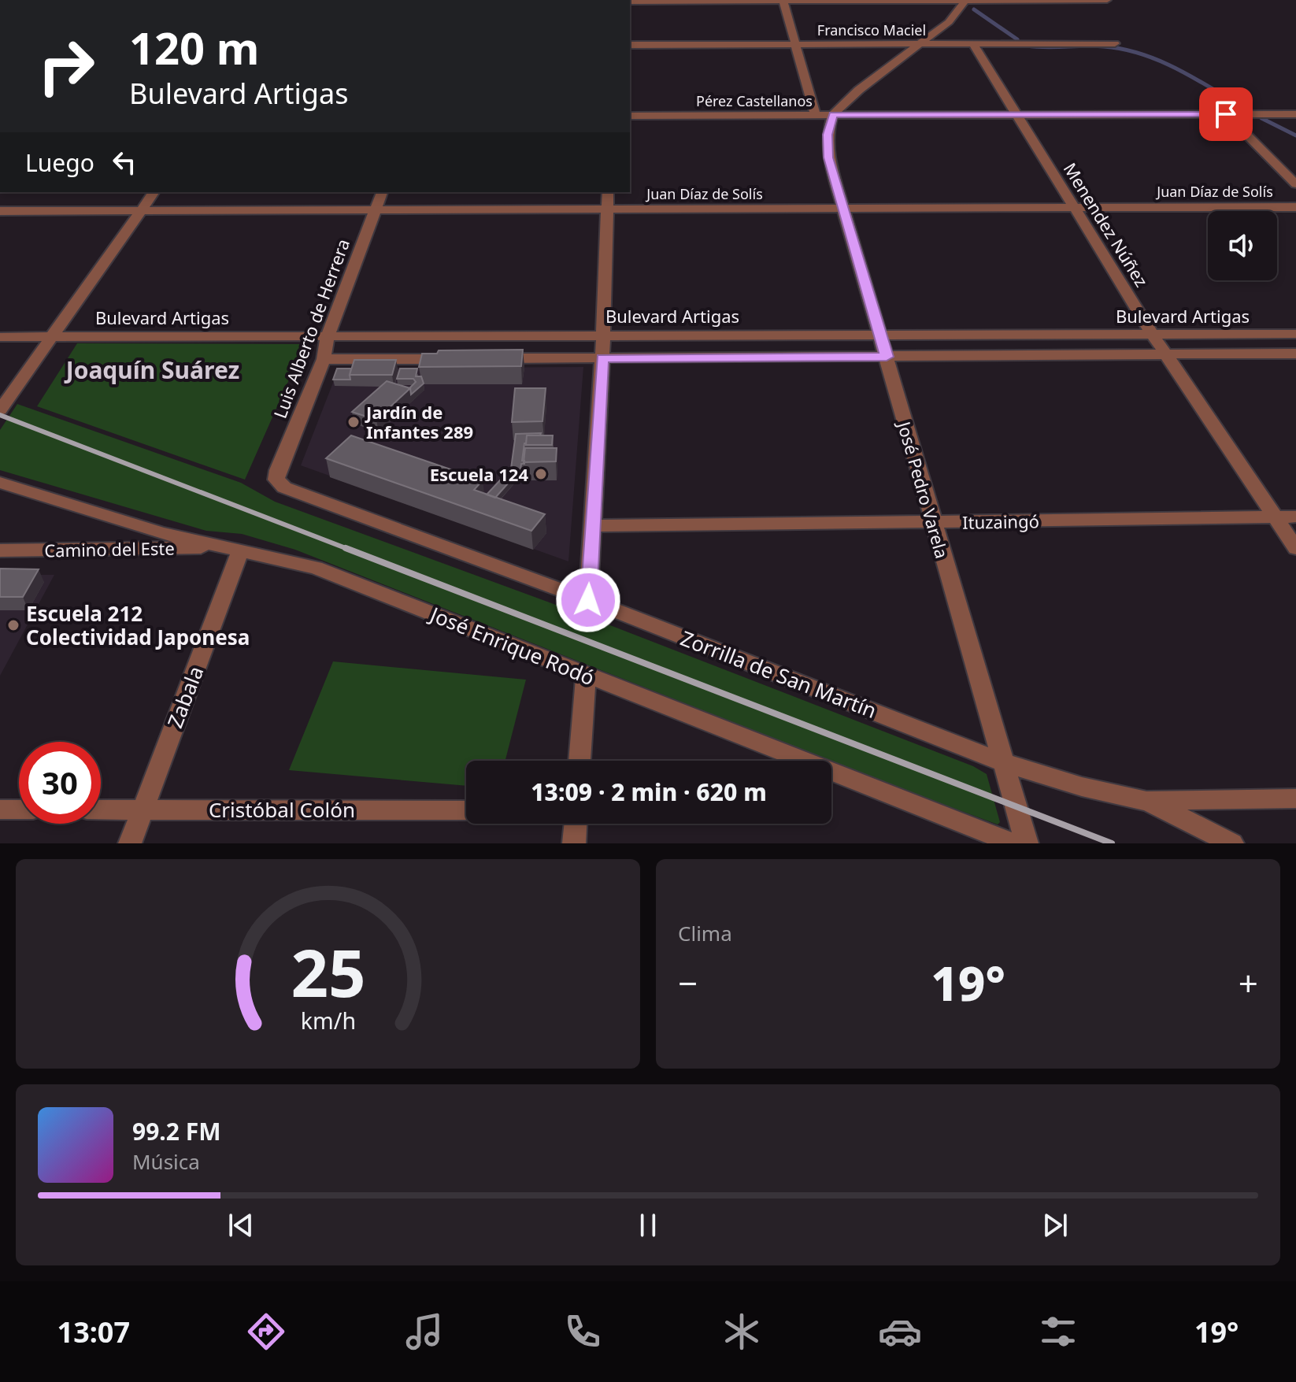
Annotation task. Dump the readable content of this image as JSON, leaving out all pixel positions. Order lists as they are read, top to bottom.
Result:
{
  "streets": {
    "street": [
      "Francisco Maciel",
      "Pérez Castellanos",
      "Juan Díaz de Solís",
      "Menendez Núñez",
      "Bulevard Artigas",
      "Luis Alberto de Herrera",
      "José Pedro Varela",
      "Ituzaingó",
      "Camino del Este",
      "José Enrique Rodó",
      "Zorrilla de San Martín",
      "Zabala",
      "Cristóbal Colón"
    ]
  },
  "crossings": [
    ["Francisco Maciel", "Menendez Núñez"],
    ["Pérez Castellanos", "Menendez Núñez"],
    ["Pérez Castellanos", "José Pedro Varela"],
    ["Juan Díaz de Solís", "Menendez Núñez"],
    ["Juan Díaz de Solís", "Luis Alberto de Herrera"],
    ["Juan Díaz de Solís", "José Pedro Varela"],
    ["Menendez Núñez", "Bulevard Artigas"],
    ["Menendez Núñez", "Ituzaingó"],
    ["Bulevard Artigas", "Luis Alberto de Herrera"],
    ["Bulevard Artigas", "José Pedro Varela"],
    ["Luis Alberto de Herrera", "Zorrilla de San Martín"],
    ["José Pedro Varela", "Ituzaingó"],
    ["José Pedro Varela", "Zorrilla de San Martín"],
    ["Camino del Este", "José Enrique Rodó"],
    ["José Enrique Rodó", "Zabala"],
    ["Zabala", "Cristóbal Colón"]
  ],
  "districts": ["Joaquín Suárez"],
  "places": ["Jardín de Infantes 289", "Escuela 124", "Escuela 212 Colectividad Japonesa"],
  "page": {
    "turn": ["120 m", "Bulevard Artigas"],
    "then": "Luego",
    "limit": "30",
    "trip": "13:09 · 2 min · 620 m",
    "tile": "Clima",
    "heat": ["−", "19°", "+"],
    "song": ["99.2 FM", "Música"],
    "tabs": ["13:07", "19°"],
    "gauge": ["25", "km/h"]
  }
}
